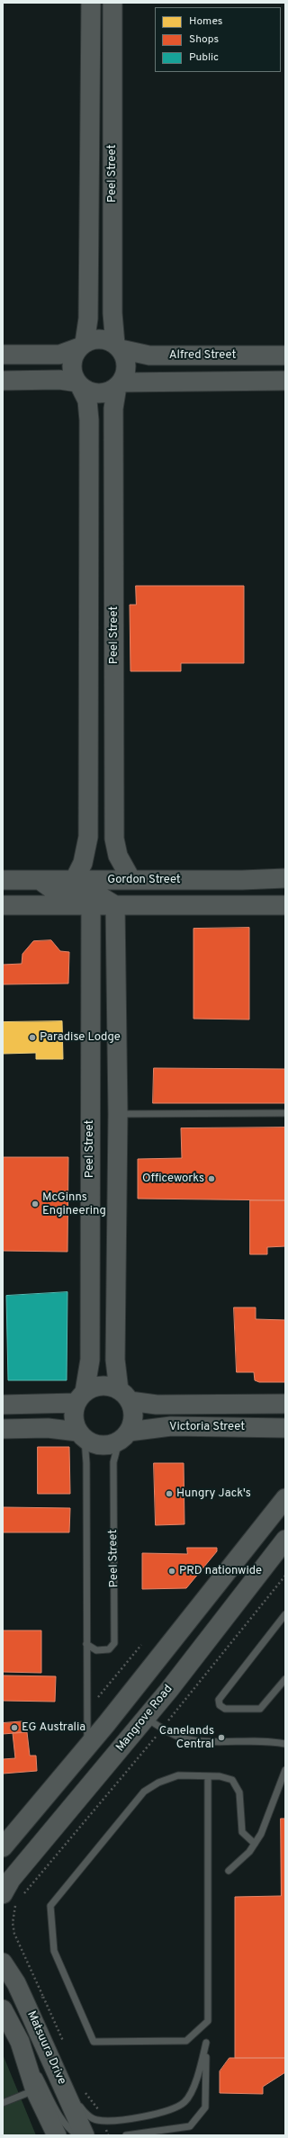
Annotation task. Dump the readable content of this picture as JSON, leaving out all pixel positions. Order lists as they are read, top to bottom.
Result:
{
  "streets": {
    "street": [
      "Peel Street",
      "Alfred Street",
      "Gordon Street",
      "Victoria Street",
      "Mangrove Road",
      "Matsuura Drive"
    ]
  },
  "crossings": [
    ["Peel Street", "Alfred Street"],
    ["Peel Street", "Gordon Street"],
    ["Peel Street", "Victoria Street"]
  ],
  "places": [
    "Paradise Lodge",
    "Officeworks",
    "McGinns Engineering",
    "Hungry Jack's",
    "PRD nationwide",
    "EG Australia",
    "Canelands Central"
  ],
  "legend": ["Homes", "Shops", "Public"]
}
